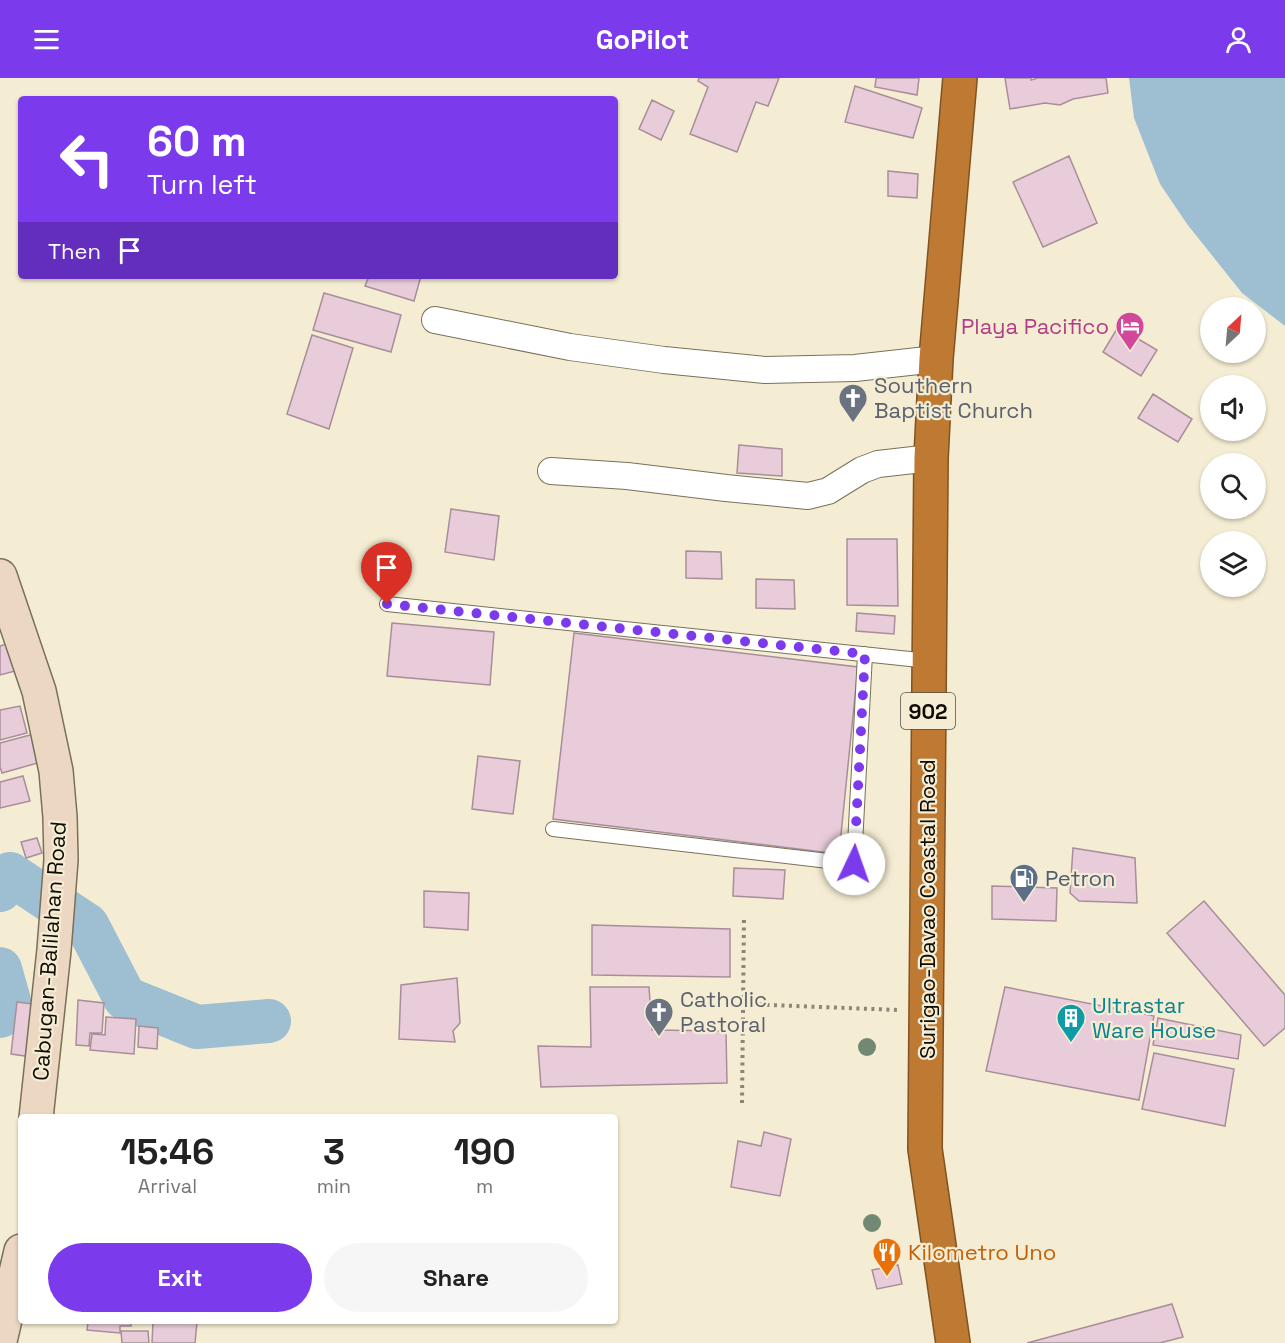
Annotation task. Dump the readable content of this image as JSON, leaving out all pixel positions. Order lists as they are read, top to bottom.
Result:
{
  "streets": {
    "highway": ["902", "Surigao-Davao Coastal Road"],
    "street": ["Cabugan-Balilahan Road"]
  },
  "places": {
    "hotel": ["Playa Pacifico"],
    "church": ["Southern Baptist Church", "Catholic Pastoral"],
    "fuel station": ["Petron"],
    "building": ["Ultrastar Ware House"],
    "restaurant": ["Kilometro Uno"]
  },
  "north": "top right",
  "page": {
    "header": "GoPilot",
    "turn": ["60 m", "Turn left"],
    "then": "Then",
    "eta": [
      "15:46",
      "Arrival",
      "3",
      "min",
      "190",
      "m"
    ],
    "buttons": ["Exit", "Share"]
  }
}
